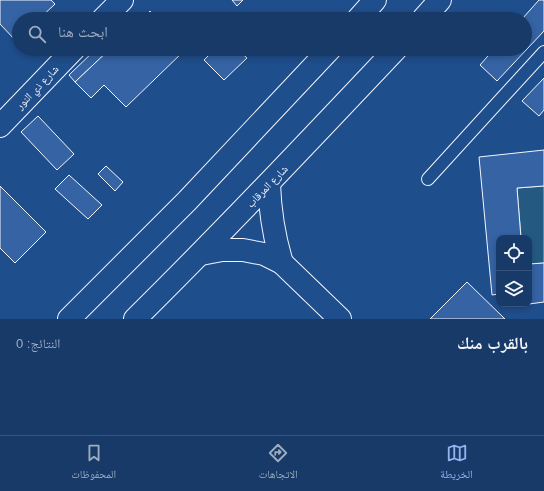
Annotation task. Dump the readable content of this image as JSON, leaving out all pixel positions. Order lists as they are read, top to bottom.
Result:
{
  "streets": {
    "main road": ["شارع ذي النور", "شارع المرقاب"]
  },
  "page": {
    "search": "ابحث هنا",
    "heading": ["بالقرب منك", "النتائج: 0"],
    "nav": ["الخريطة", "الاتجاهات", "المحفوظات"]
  }
}
